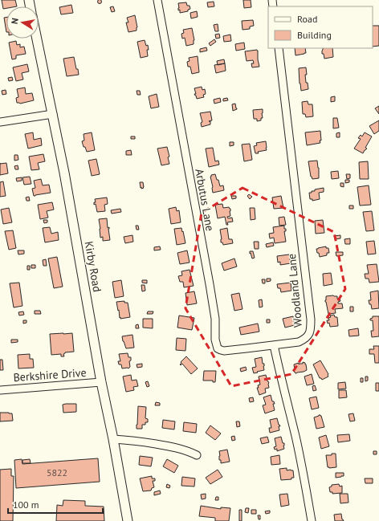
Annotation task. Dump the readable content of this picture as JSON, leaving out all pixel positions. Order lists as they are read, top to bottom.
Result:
{
  "streets": {
    "main road": ["Kirby Road"],
    "street": ["Arbutus Lane", "Woodland Lane", "Berkshire Drive"]
  },
  "crossings": [
    ["Arbutus Lane", "Woodland Lane"],
    ["Kirby Road", "Berkshire Drive"]
  ],
  "house_numbers": ["5822"],
  "legend": ["Road", "Building"],
  "scale_bar": "100 m",
  "north": "left"
}
